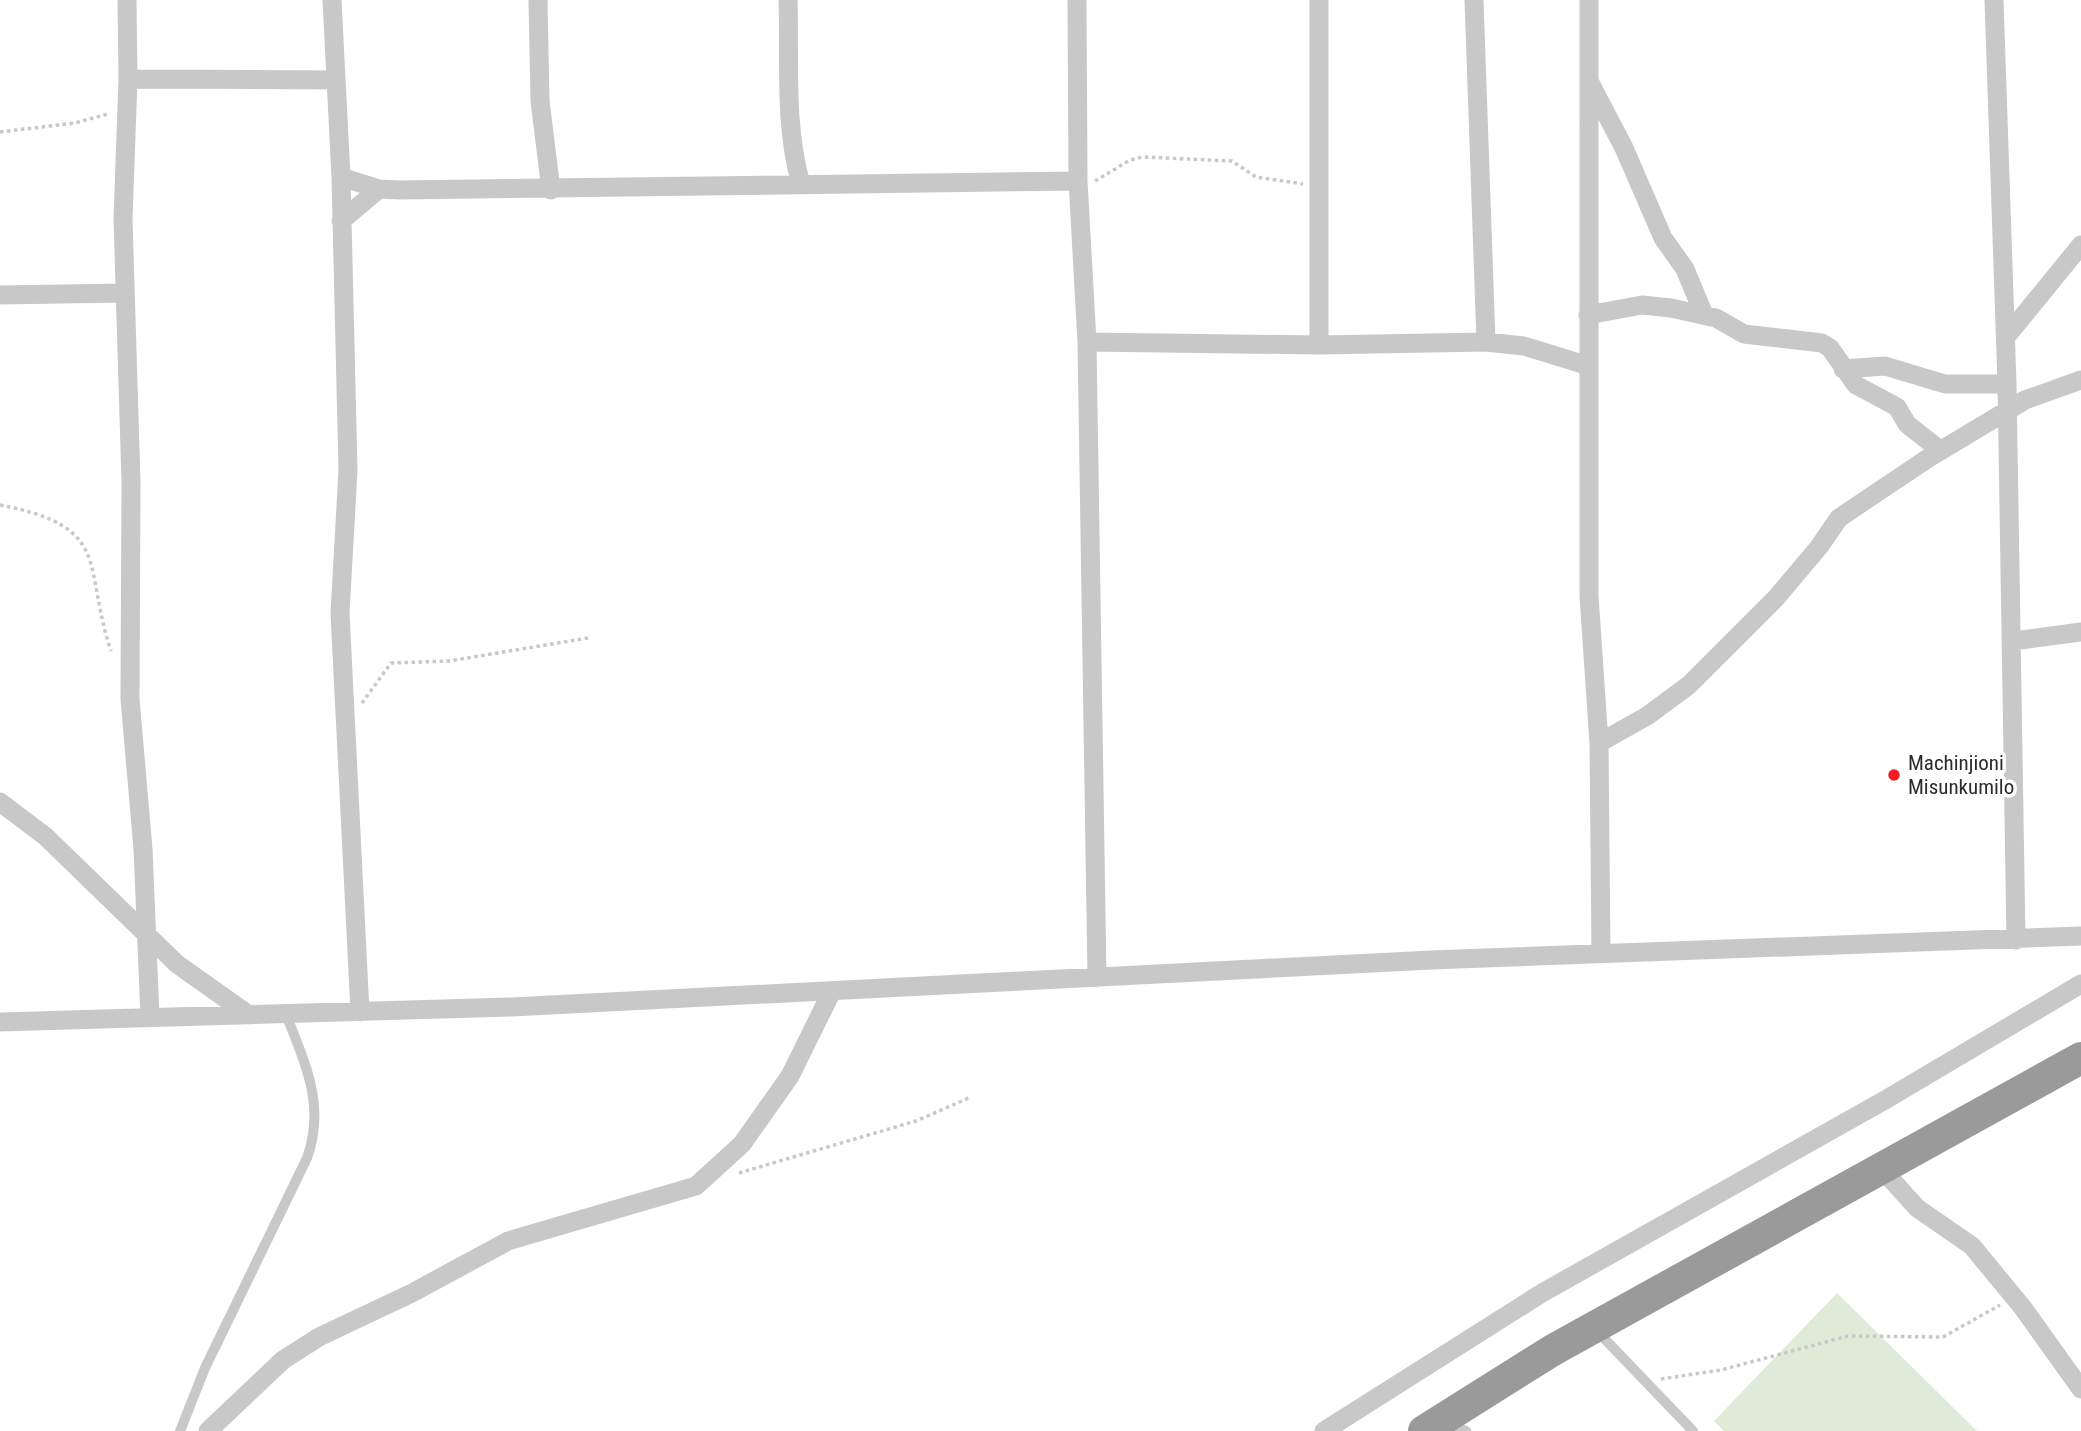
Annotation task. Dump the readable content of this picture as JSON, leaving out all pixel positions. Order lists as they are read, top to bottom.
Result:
{
  "places": ["Machinjioni Misunkumilo"]
}
